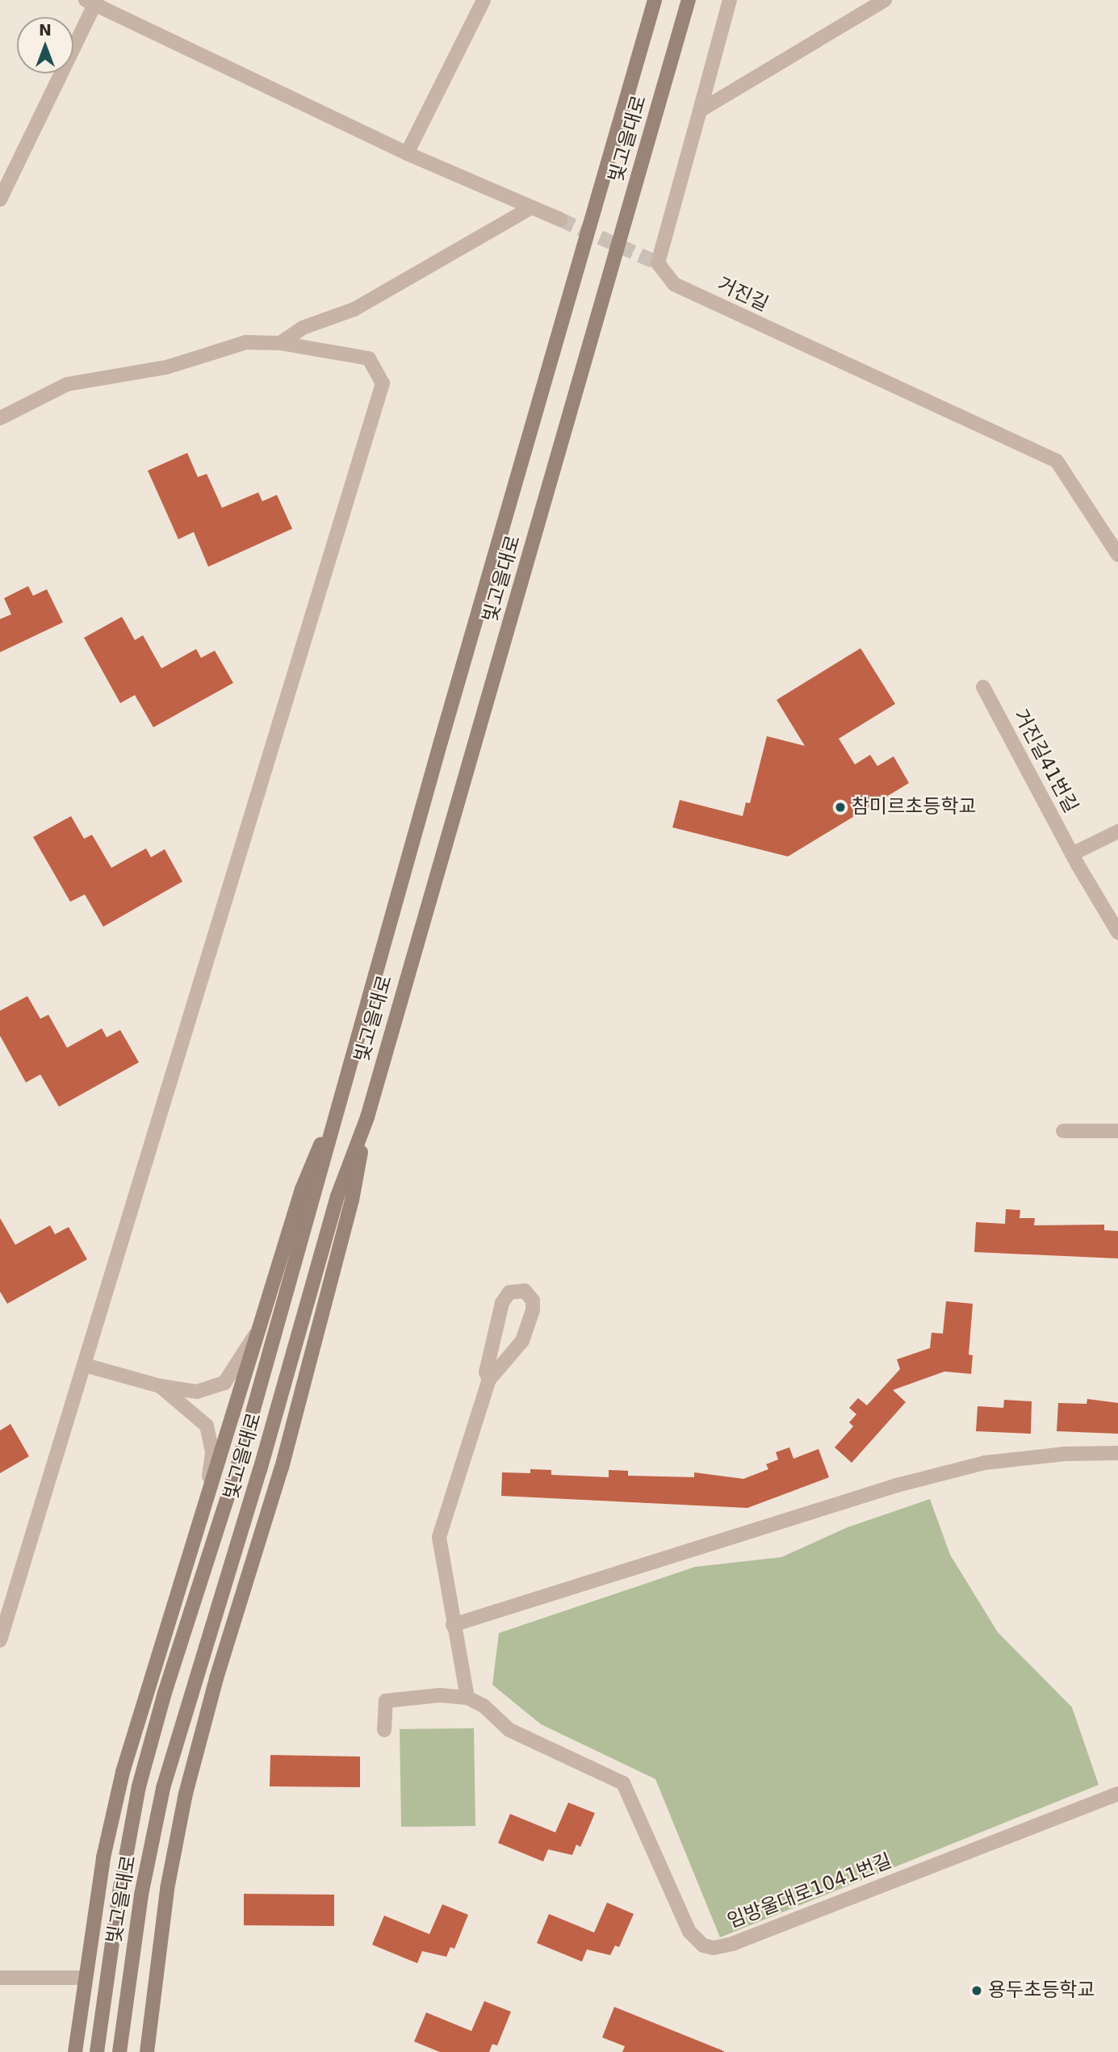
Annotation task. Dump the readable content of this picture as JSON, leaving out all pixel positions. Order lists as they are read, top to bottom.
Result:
{
  "streets": {
    "main road": ["빛고을대로"],
    "street": ["거진길", "거진길41번길", "임방울대로1041번길"]
  },
  "places": ["참미르초등학교", "용두초등학교"],
  "north": "top"
}
